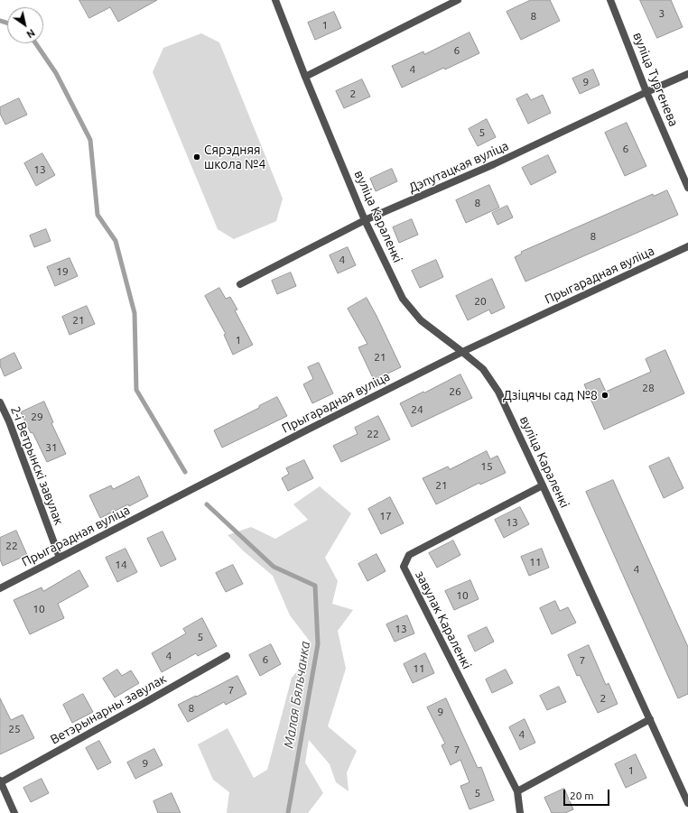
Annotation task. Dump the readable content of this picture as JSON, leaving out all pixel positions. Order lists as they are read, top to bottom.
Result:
{
  "streets": {
    "street": [
      "вуліца Тургенева",
      "Дэпутацкая вуліца",
      "вуліца Караленкі",
      "Прыгарадная вуліца",
      "2-і Ветрынскі завулак",
      "завулак Караленкі",
      "Ветэрынарны завулак"
    ]
  },
  "crossings": [
    ["вуліца Тургенева", "Дэпутацкая вуліца"],
    ["Дэпутацкая вуліца", "вуліца Караленкі"],
    ["вуліца Караленкі", "Прыгарадная вуліца"],
    ["вуліца Караленкі", "завулак Караленкі"],
    ["Прыгарадная вуліца", "2-і Ветрынскі завулак"]
  ],
  "water": ["Малая Бяльчанка"],
  "places": ["Сярэдняя школа №4", "Дзіцячы сад №8"],
  "house_numbers": [
    "3",
    "8",
    "1",
    "6",
    "4",
    "9",
    "2",
    "5",
    "6",
    "13",
    "8",
    "8",
    "4",
    "19",
    "20",
    "21",
    "1",
    "21",
    "28",
    "26",
    "24",
    "29",
    "22",
    "31",
    "15",
    "21",
    "17",
    "13",
    "22",
    "11",
    "14",
    "4",
    "10",
    "10",
    "13",
    "5",
    "4",
    "6",
    "7",
    "11",
    "7",
    "2",
    "8",
    "9",
    "25",
    "4",
    "7",
    "9",
    "1",
    "5"
  ],
  "scale_bar": "20 m",
  "north": "bottom right"
}
